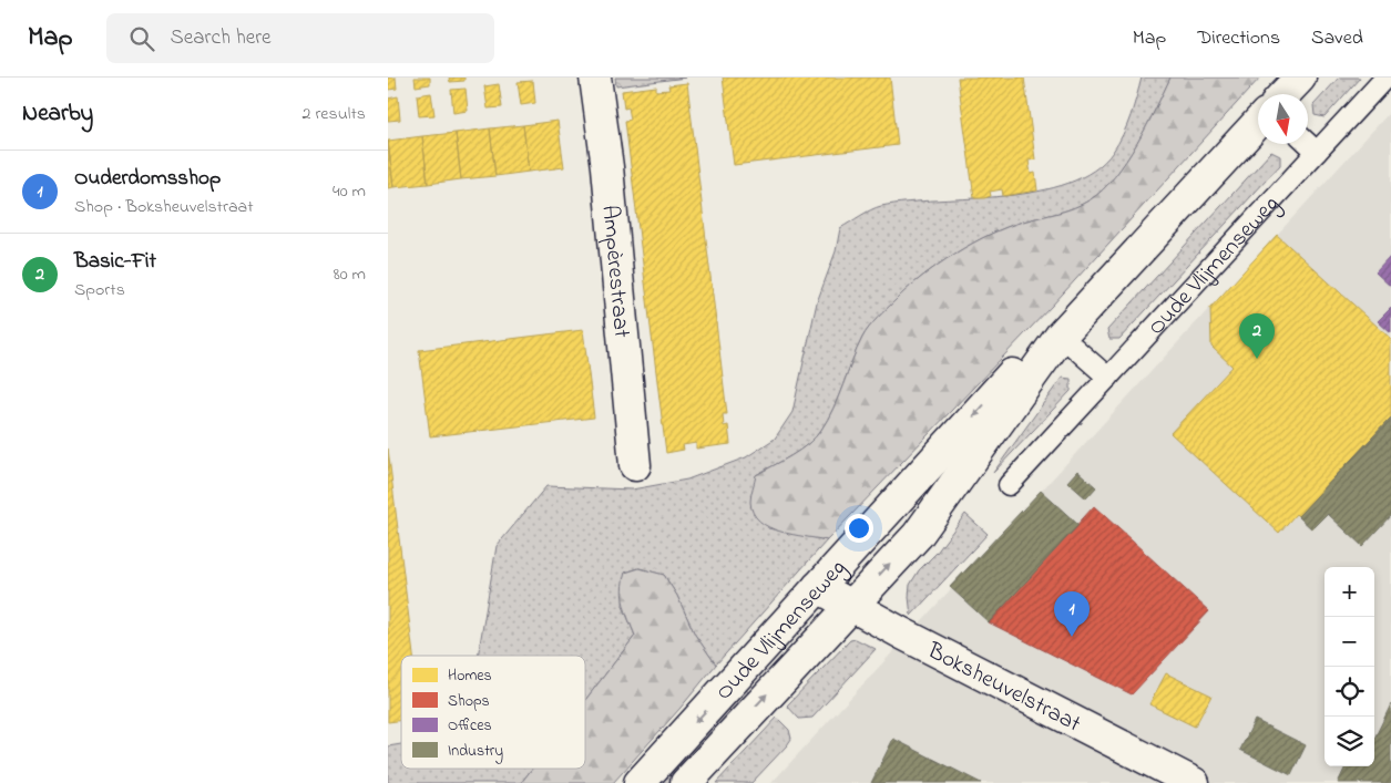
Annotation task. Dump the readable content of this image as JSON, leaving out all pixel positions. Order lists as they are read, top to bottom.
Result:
{
  "streets": {
    "street": ["Oude Vlijmenseweg", "Ampèrestraat", "Boksheuvelstraat"]
  },
  "crossings": [
    ["Oude Vlijmenseweg", "Boksheuvelstraat"]
  ],
  "legend": [
    "Homes",
    "Shops",
    "Offices",
    "Industry"
  ],
  "north": "bottom",
  "page": {
    "header": "Map",
    "search": "Search here",
    "nav": ["Map", "Directions", "Saved"],
    "heading": ["Nearby", "2 results"],
    "list": [
      {
        "mark": "1",
        "name": "Ouderdomsshop",
        "note": "Shop · Boksheuvelstraat",
        "value": "40 m"
      },
      {
        "mark": "2",
        "name": "Basic-Fit",
        "note": "Sports",
        "value": "80 m"
      }
    ],
    "pins": ["2", "1"],
    "map_buttons": ["+", "−"]
  }
}
